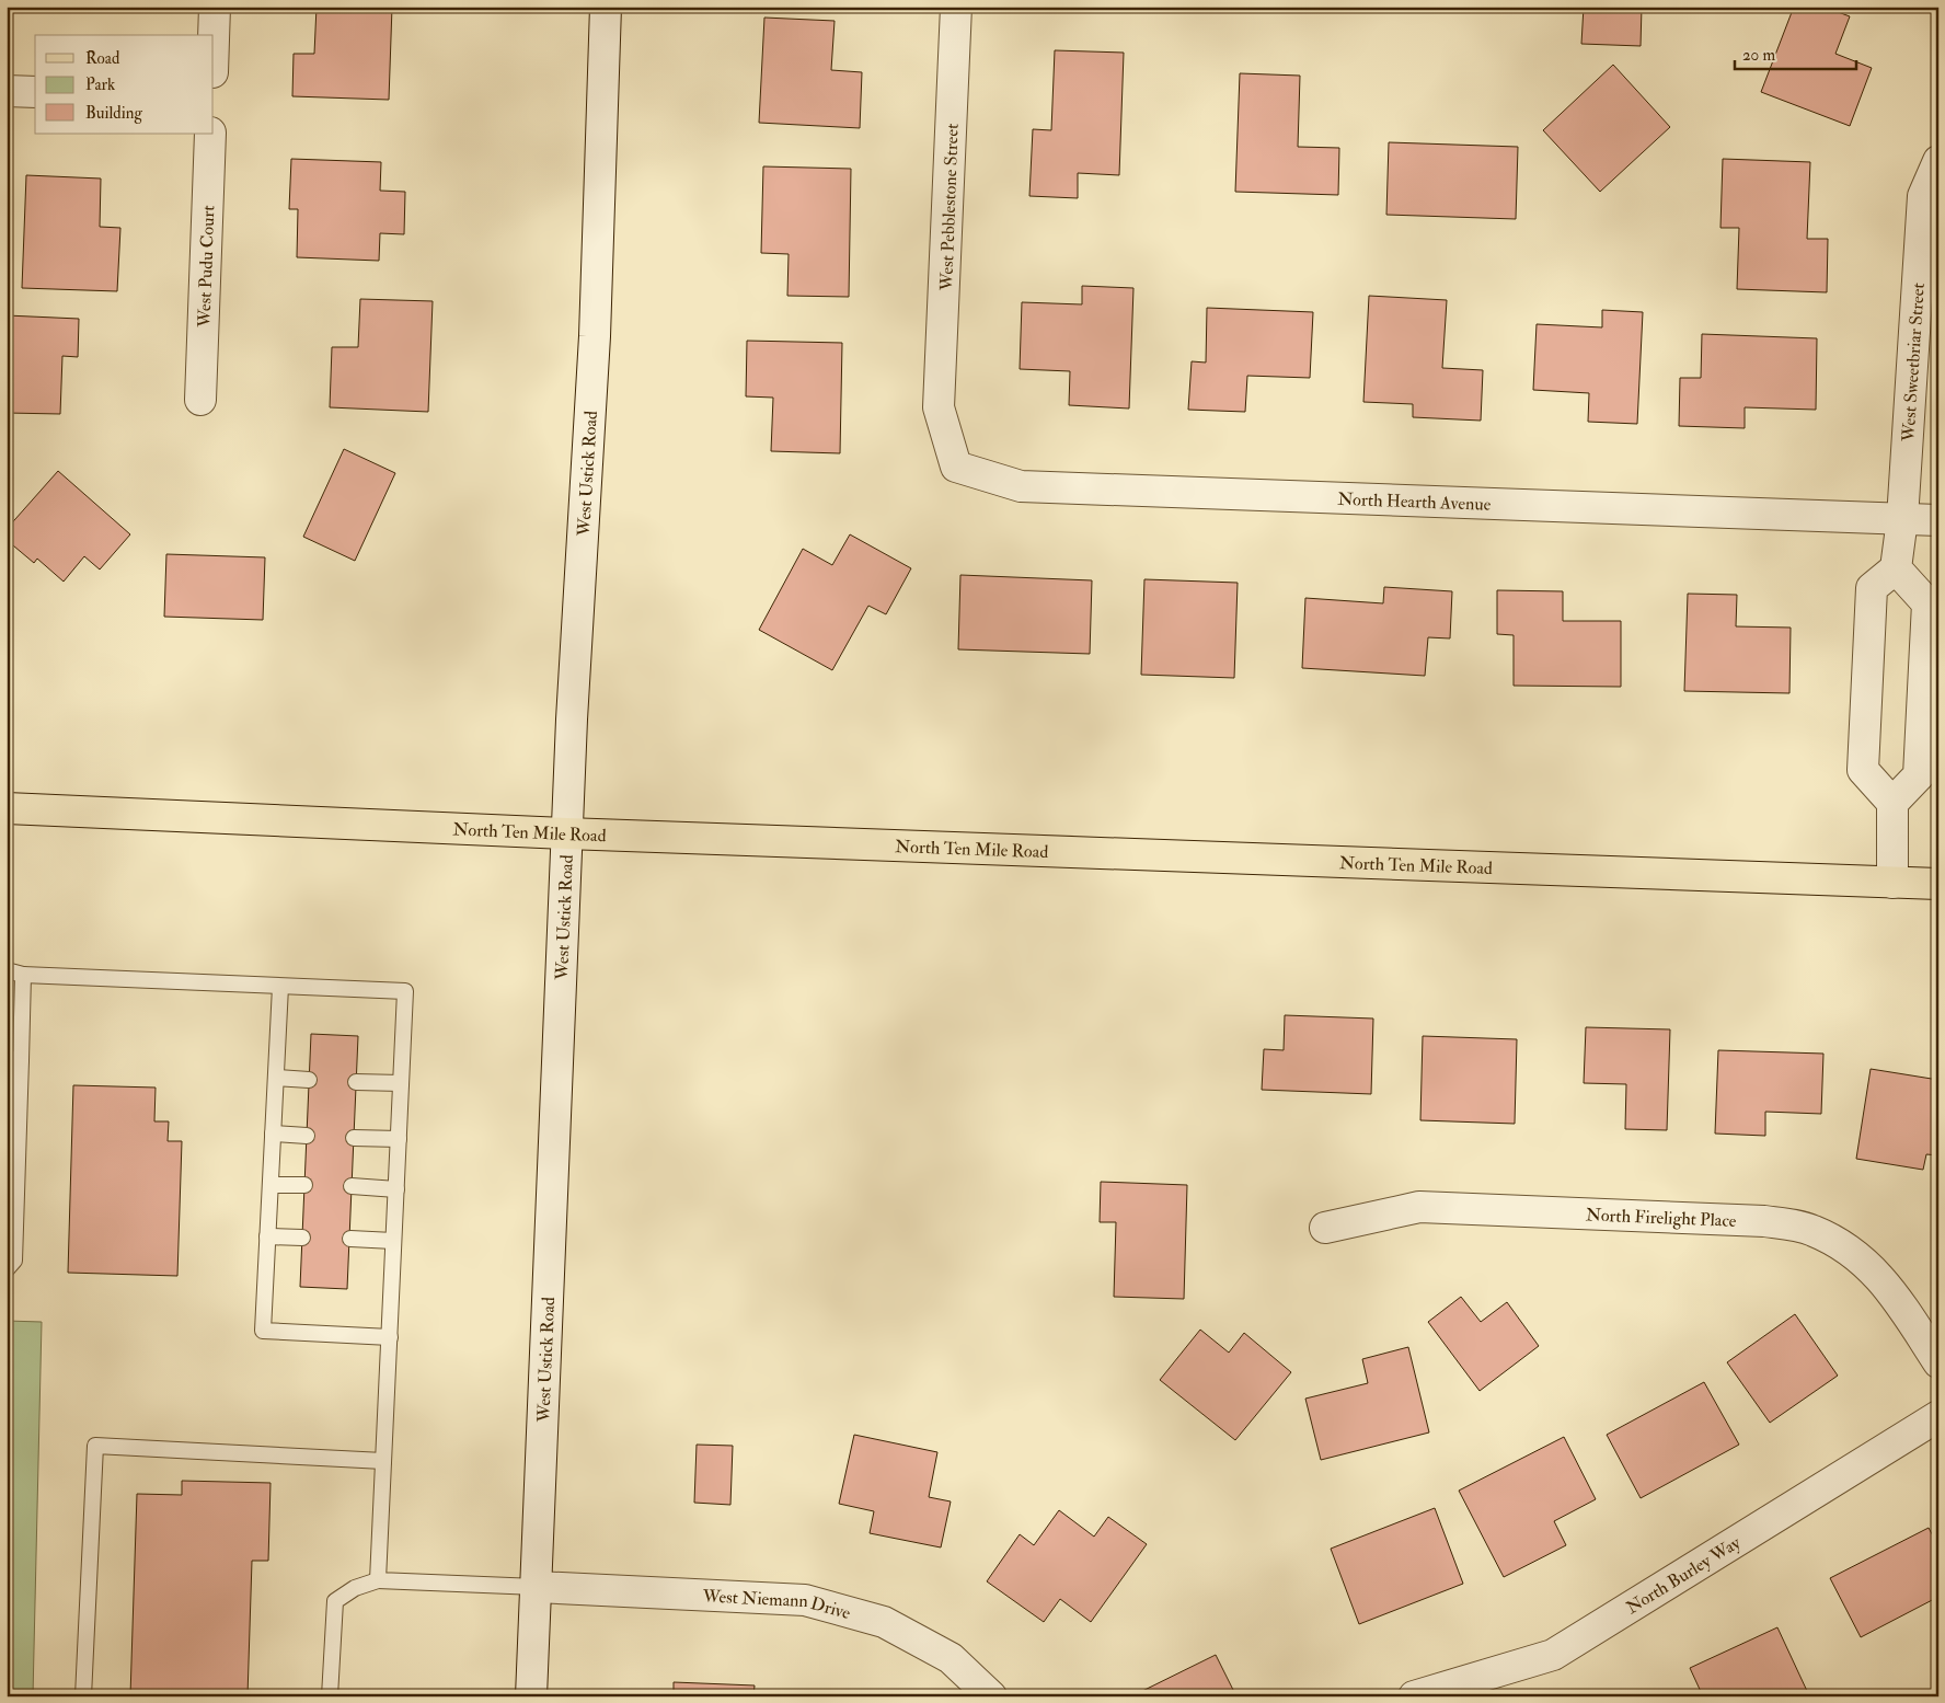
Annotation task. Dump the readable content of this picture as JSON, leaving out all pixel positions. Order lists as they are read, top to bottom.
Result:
{
  "streets": {
    "main road": ["North Ten Mile Road"],
    "street": [
      "West Pebblestone Street",
      "West Pudu Court",
      "West Sweetbriar Street",
      "West Ustick Road",
      "North Hearth Avenue",
      "North Firelight Place",
      "North Burley Way",
      "West Niemann Drive"
    ]
  },
  "crossings": [
    ["West Pebblestone Street", "North Hearth Avenue"],
    ["West Sweetbriar Street", "North Hearth Avenue"],
    ["West Ustick Road", "North Ten Mile Road"],
    ["West Ustick Road", "West Niemann Drive"]
  ],
  "legend": ["Road", "Park", "Building"],
  "scale_bar": "20 m"
}
